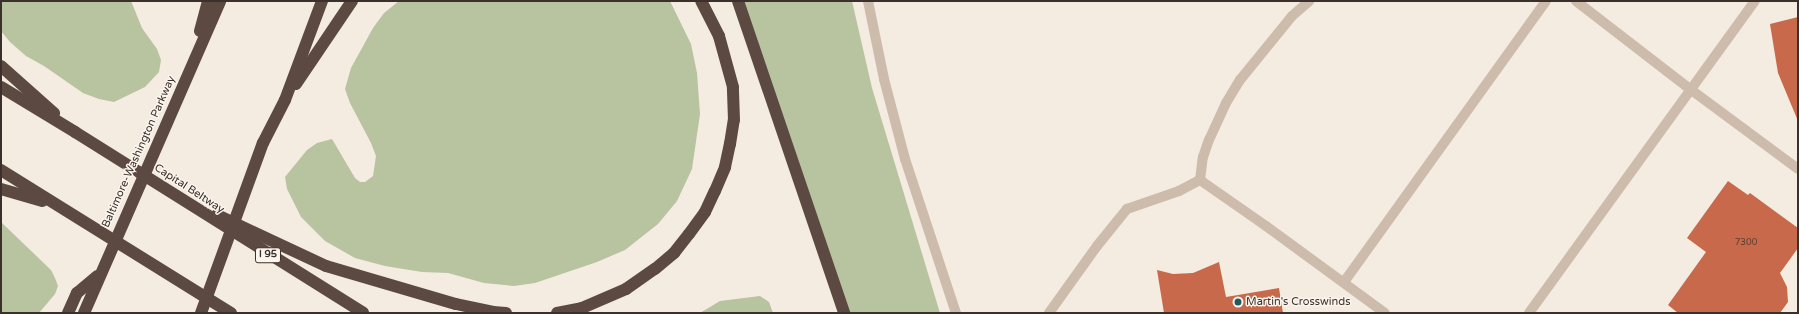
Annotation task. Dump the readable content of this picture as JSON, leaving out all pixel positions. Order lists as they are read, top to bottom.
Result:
{
  "streets": {
    "highway": ["Baltimore-Washington Parkway", "Capital Beltway", "I 95"]
  },
  "places": ["Martin's Crosswinds"],
  "house_numbers": ["7300"]
}
